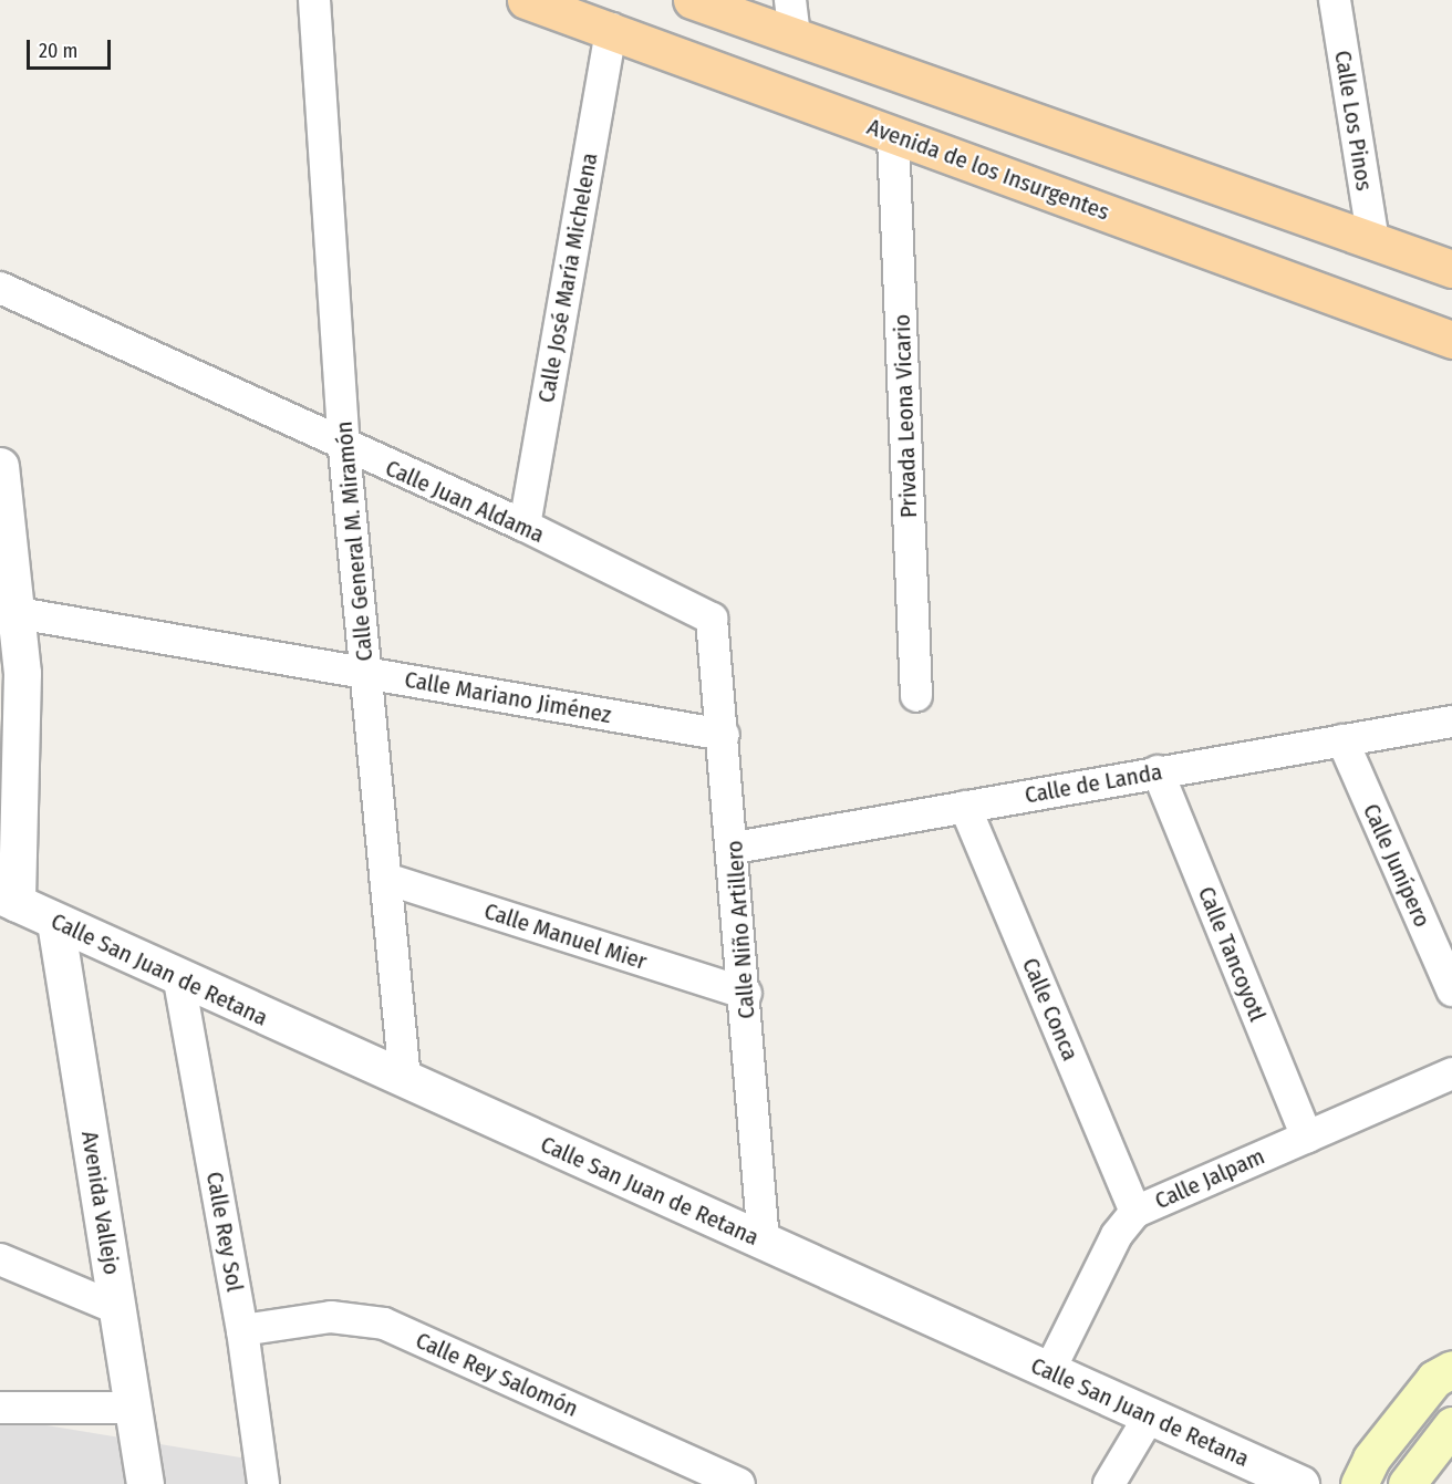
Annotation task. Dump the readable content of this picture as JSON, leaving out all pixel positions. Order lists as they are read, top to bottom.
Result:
{
  "streets": {
    "main road": ["Avenida de los Insurgentes"],
    "street": [
      "Calle Los Pinos",
      "Calle José María Michelena",
      "Privada Leona Vicario",
      "Calle Juan Aldama",
      "Calle General M. Miramón",
      "Calle Mariano Jiménez",
      "Calle de Landa",
      "Calle Junípero",
      "Calle Niño Artillero",
      "Calle Manuel Mier",
      "Calle Tancoyotl",
      "Calle San Juan de Retana",
      "Calle Conca",
      "Calle Jalpam",
      "Avenida Vallejo",
      "Calle Rey Sol",
      "Calle Rey Salomón"
    ]
  },
  "crossings": [
    ["Avenida de los Insurgentes", "Calle José María Michelena"],
    ["Avenida de los Insurgentes", "Privada Leona Vicario"],
    ["Calle José María Michelena", "Calle Juan Aldama"],
    ["Calle Juan Aldama", "Calle General M. Miramón"],
    ["Calle Juan Aldama", "Calle Niño Artillero"],
    ["Calle General M. Miramón", "Calle Mariano Jiménez"],
    ["Calle General M. Miramón", "Calle Manuel Mier"],
    ["Calle General M. Miramón", "Calle San Juan de Retana"],
    ["Calle Mariano Jiménez", "Calle Niño Artillero"],
    ["Calle de Landa", "Calle Junípero"],
    ["Calle de Landa", "Calle Niño Artillero"],
    ["Calle de Landa", "Calle Tancoyotl"],
    ["Calle de Landa", "Calle Conca"],
    ["Calle Niño Artillero", "Calle Manuel Mier"],
    ["Calle Niño Artillero", "Calle San Juan de Retana"],
    ["Calle Tancoyotl", "Calle Jalpam"],
    ["Calle San Juan de Retana", "Calle Jalpam"],
    ["Calle San Juan de Retana", "Avenida Vallejo"],
    ["Calle San Juan de Retana", "Calle Rey Sol"],
    ["Calle Conca", "Calle Jalpam"],
    ["Calle Rey Sol", "Calle Rey Salomón"]
  ],
  "scale_bar": "20 m"
}
